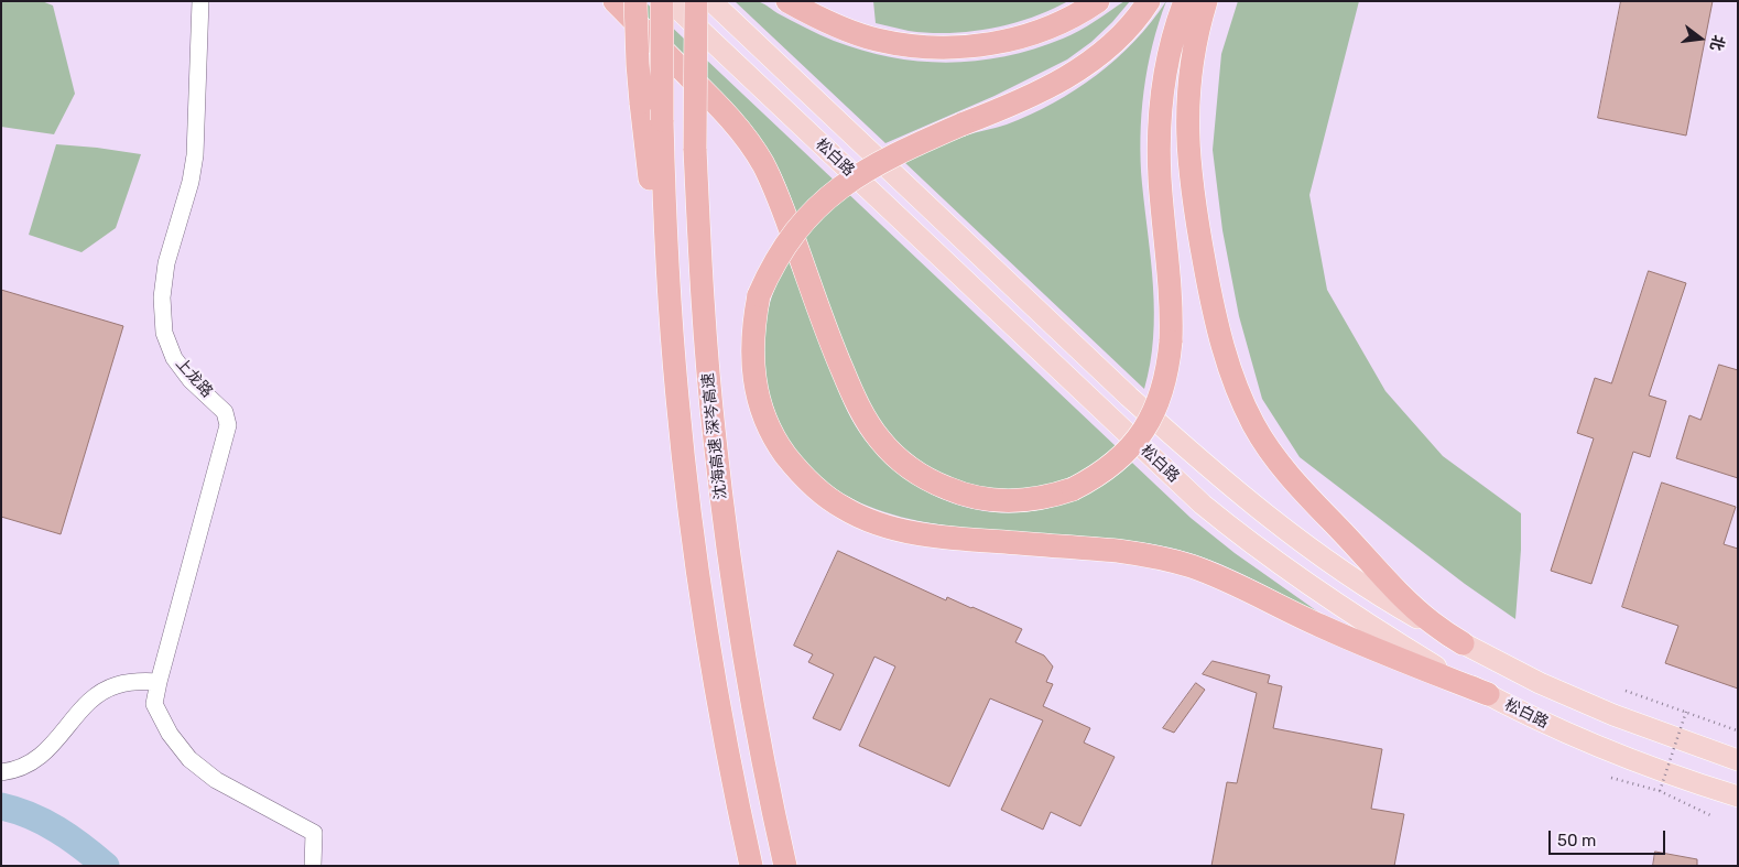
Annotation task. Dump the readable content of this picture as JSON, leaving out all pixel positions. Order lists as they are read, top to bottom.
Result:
{
  "streets": {
    "highway": ["沈海高速 深岑高速"],
    "main road": ["松白路"],
    "street": ["上龙路"]
  },
  "scale_bar": "50 m",
  "north": "right"
}
